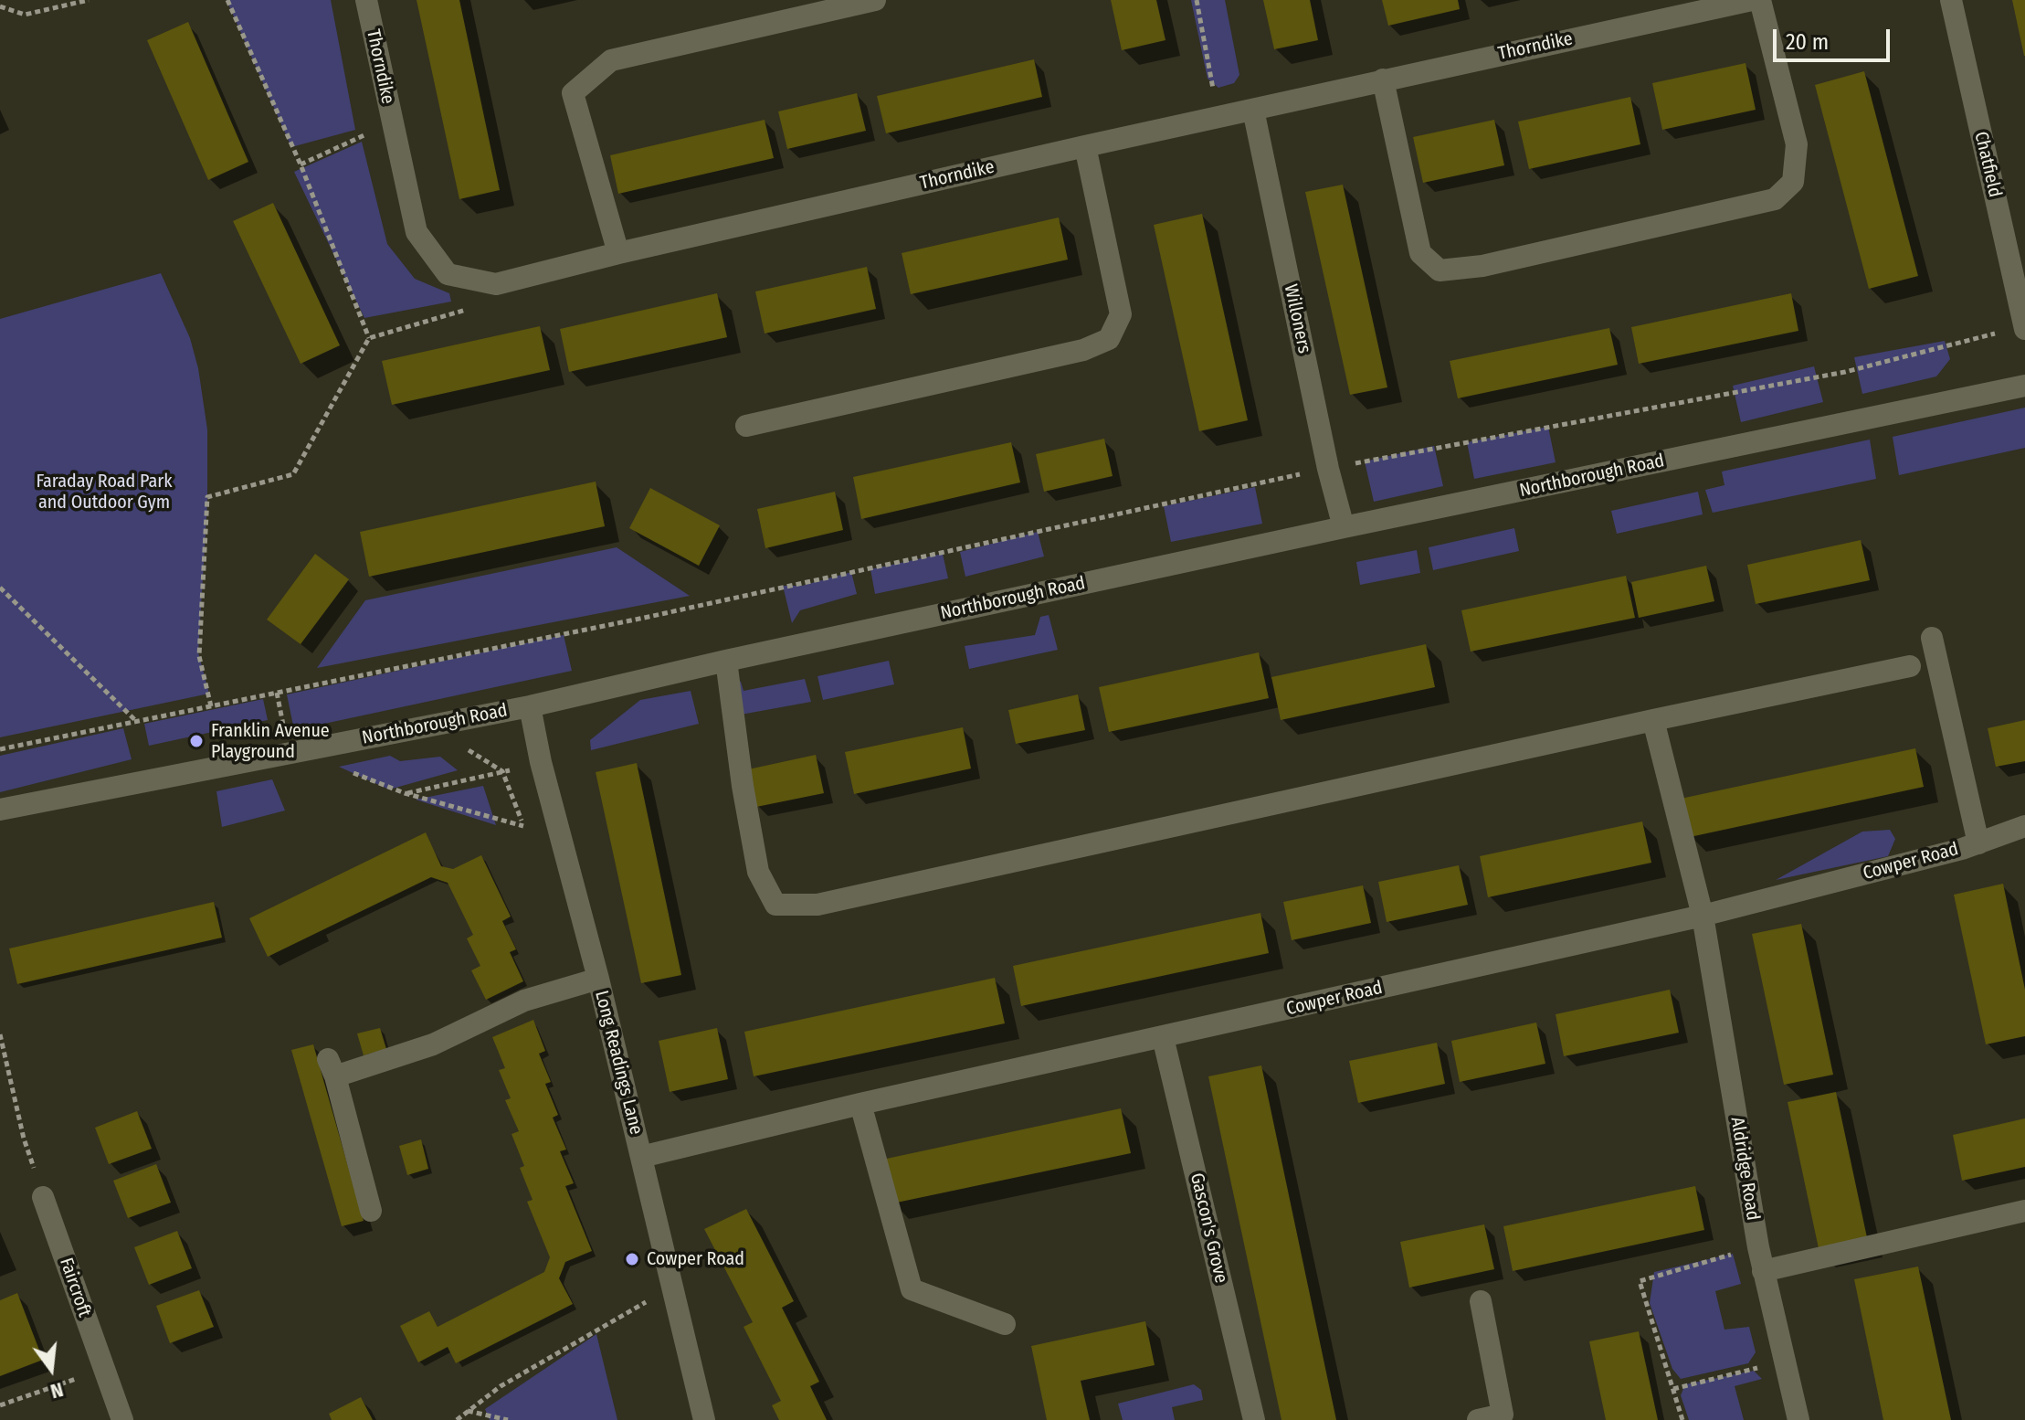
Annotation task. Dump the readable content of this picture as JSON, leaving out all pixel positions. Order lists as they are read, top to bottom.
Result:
{
  "streets": {
    "street": [
      "Thorndike",
      "Chatfield",
      "Willoners",
      "Northborough Road",
      "Cowper Road",
      "Long Readings Lane",
      "Aldridge Road",
      "Gascon's Grove",
      "Faircroft"
    ]
  },
  "crossings": [
    ["Thorndike", "Willoners"],
    ["Willoners", "Northborough Road"],
    ["Northborough Road", "Long Readings Lane"],
    ["Cowper Road", "Long Readings Lane"],
    ["Cowper Road", "Aldridge Road"],
    ["Cowper Road", "Gascon's Grove"]
  ],
  "parks": ["Faraday Road Park and Outdoor Gym"],
  "places": ["Franklin Avenue Playground", "Cowper Road"],
  "scale_bar": "20 m",
  "north": "bottom"
}
